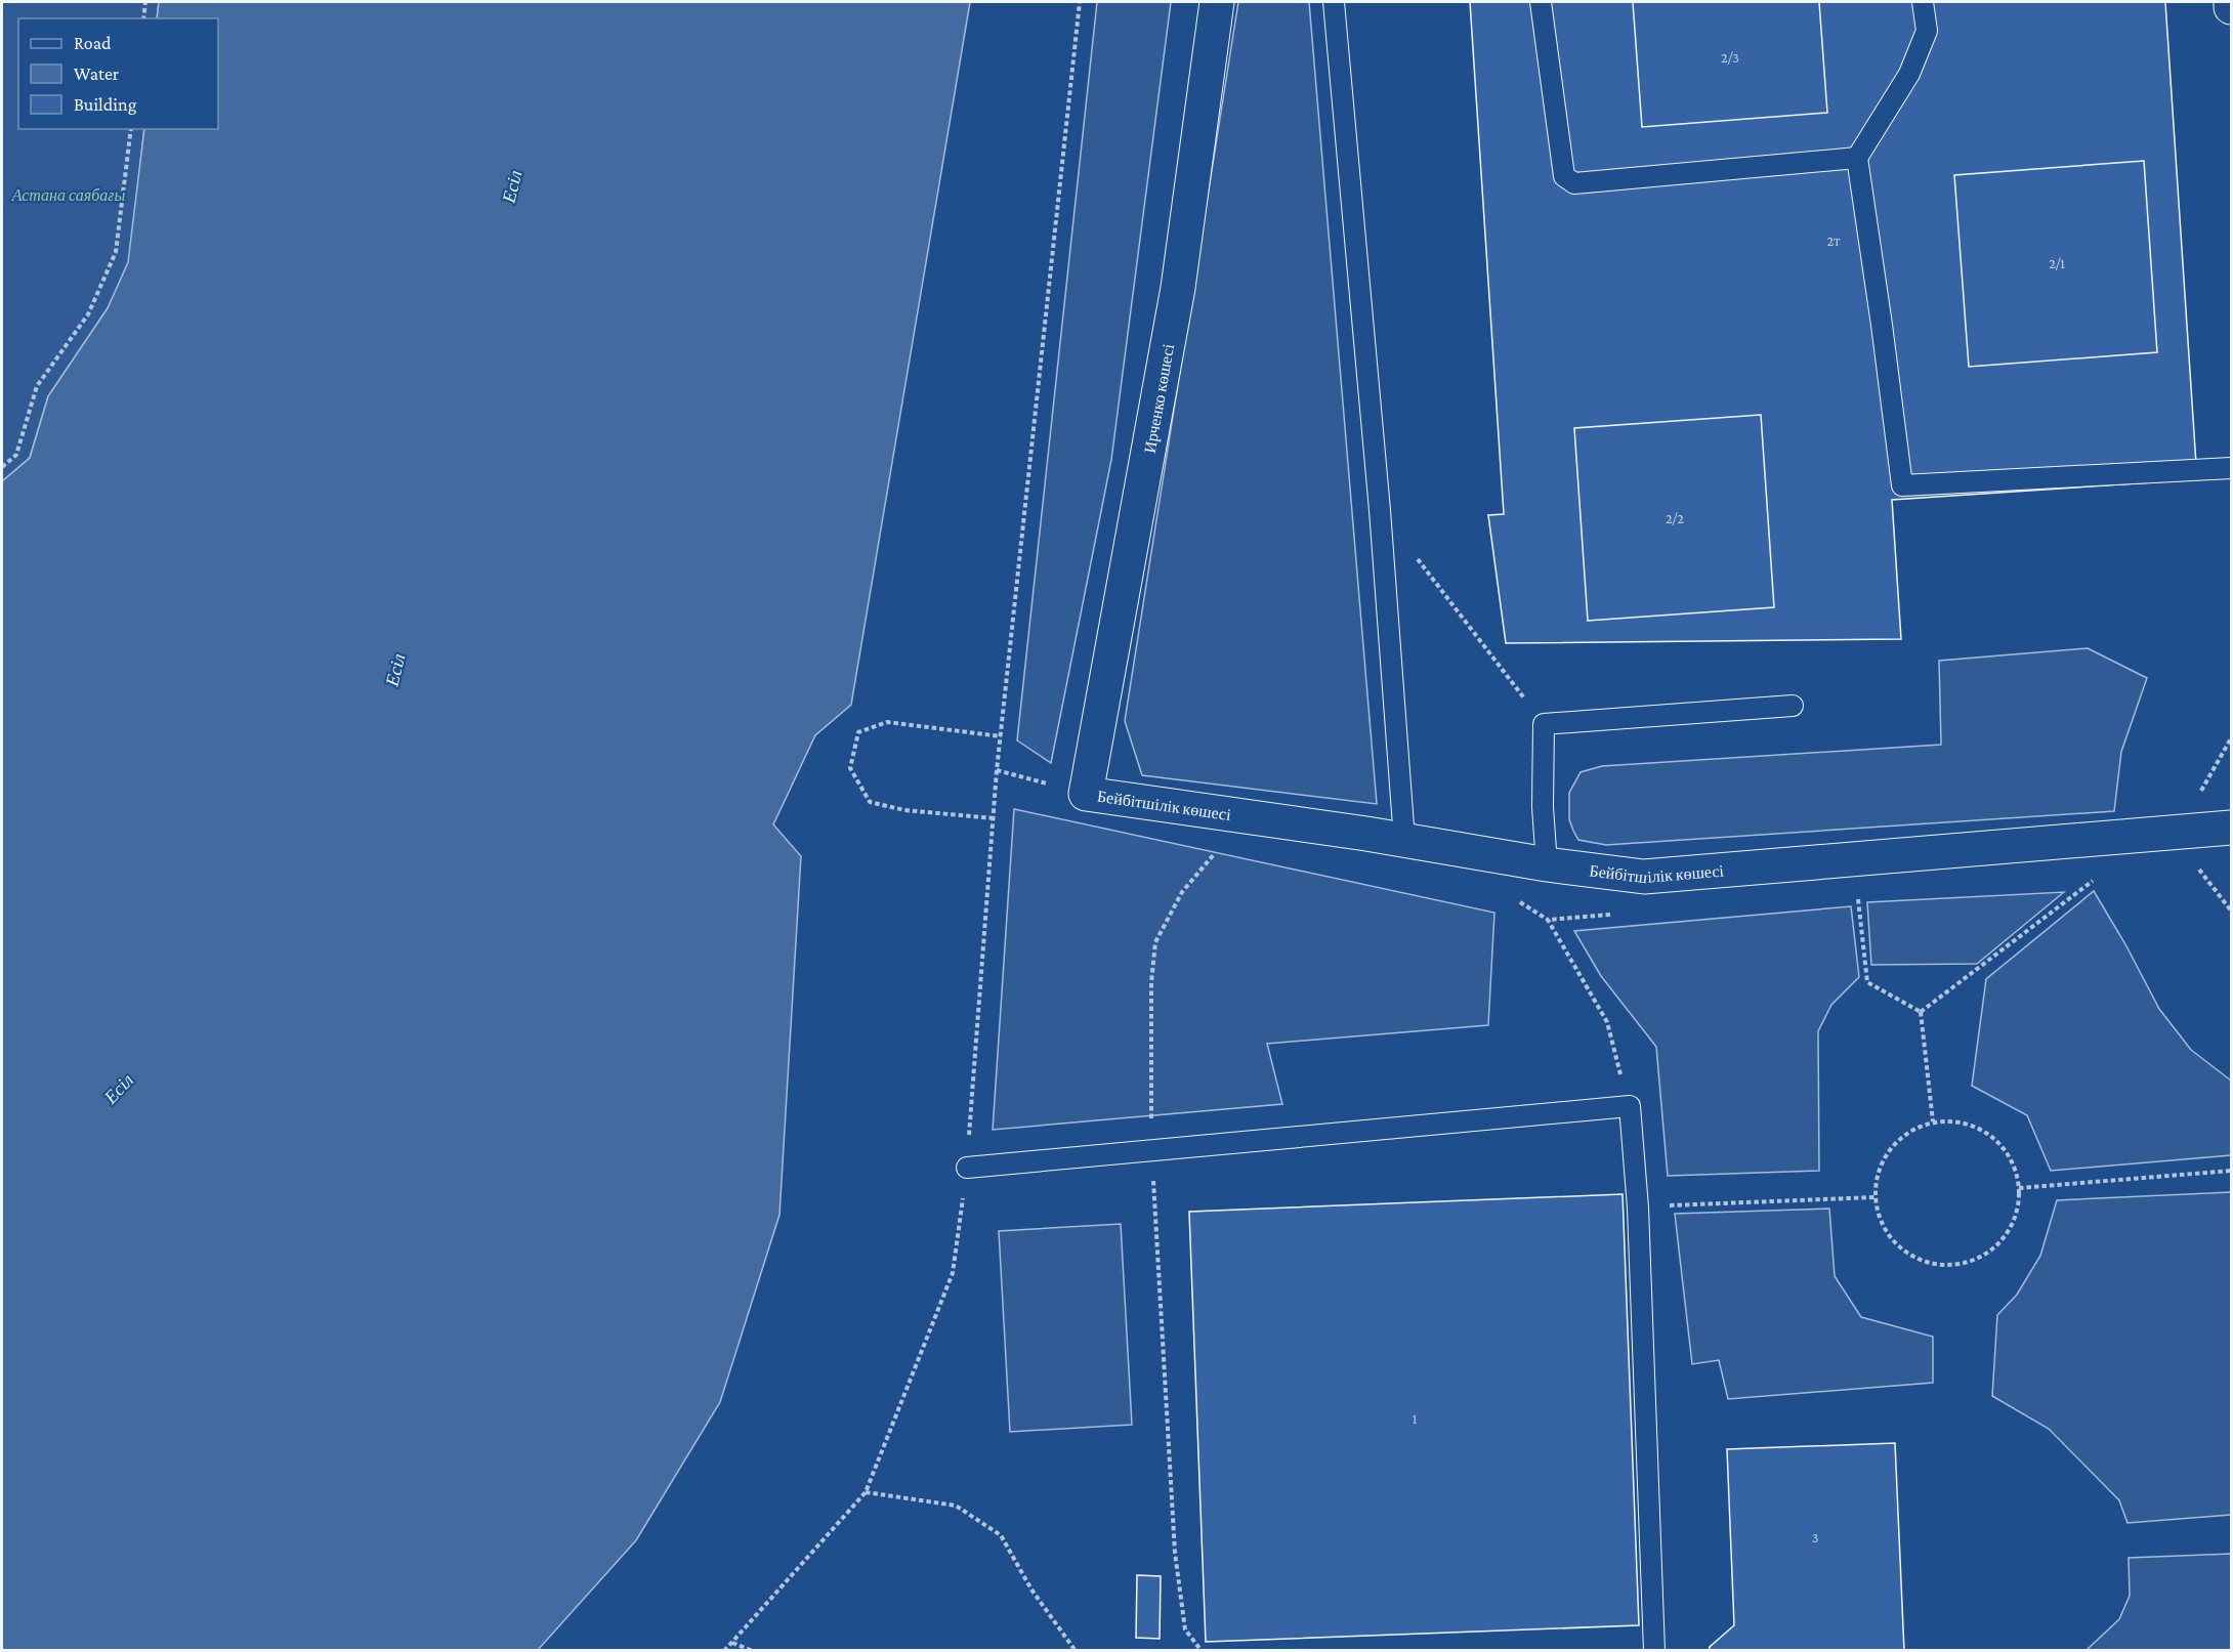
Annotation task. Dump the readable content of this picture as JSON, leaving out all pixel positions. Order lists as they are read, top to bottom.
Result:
{
  "streets": {
    "street": ["Ирченко көшесі", "Бейбітшілік көшесі"]
  },
  "crossings": [
    ["Ирченко көшесі", "Бейбітшілік көшесі"]
  ],
  "water": ["Есіл"],
  "parks": ["Астана саябағы"],
  "house_numbers": [
    "2/3",
    "2т",
    "2/1",
    "2/2",
    "1",
    "3"
  ],
  "legend": ["Road", "Water", "Building"]
}
